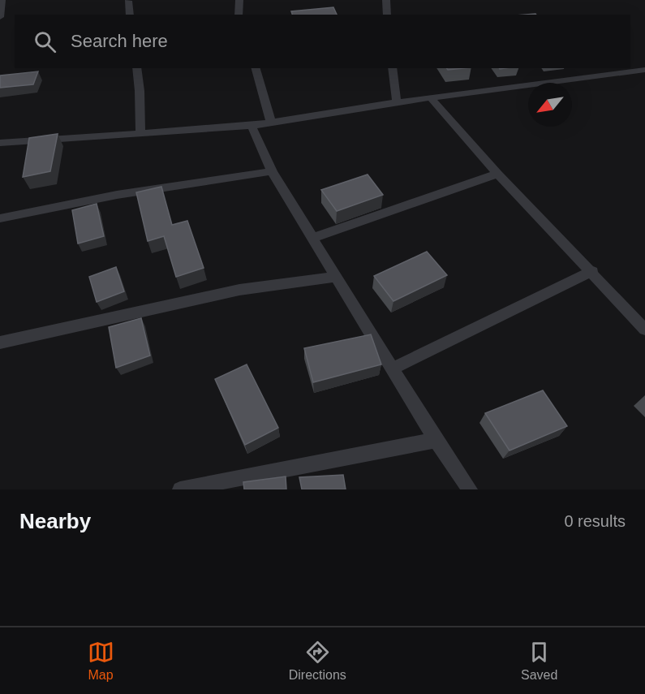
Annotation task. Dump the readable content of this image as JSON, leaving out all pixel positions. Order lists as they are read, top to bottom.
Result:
{
  "north": "bottom left",
  "page": {
    "search": "Search here",
    "heading": ["Nearby", "0 results"],
    "nav": ["Map", "Directions", "Saved"]
  }
}
